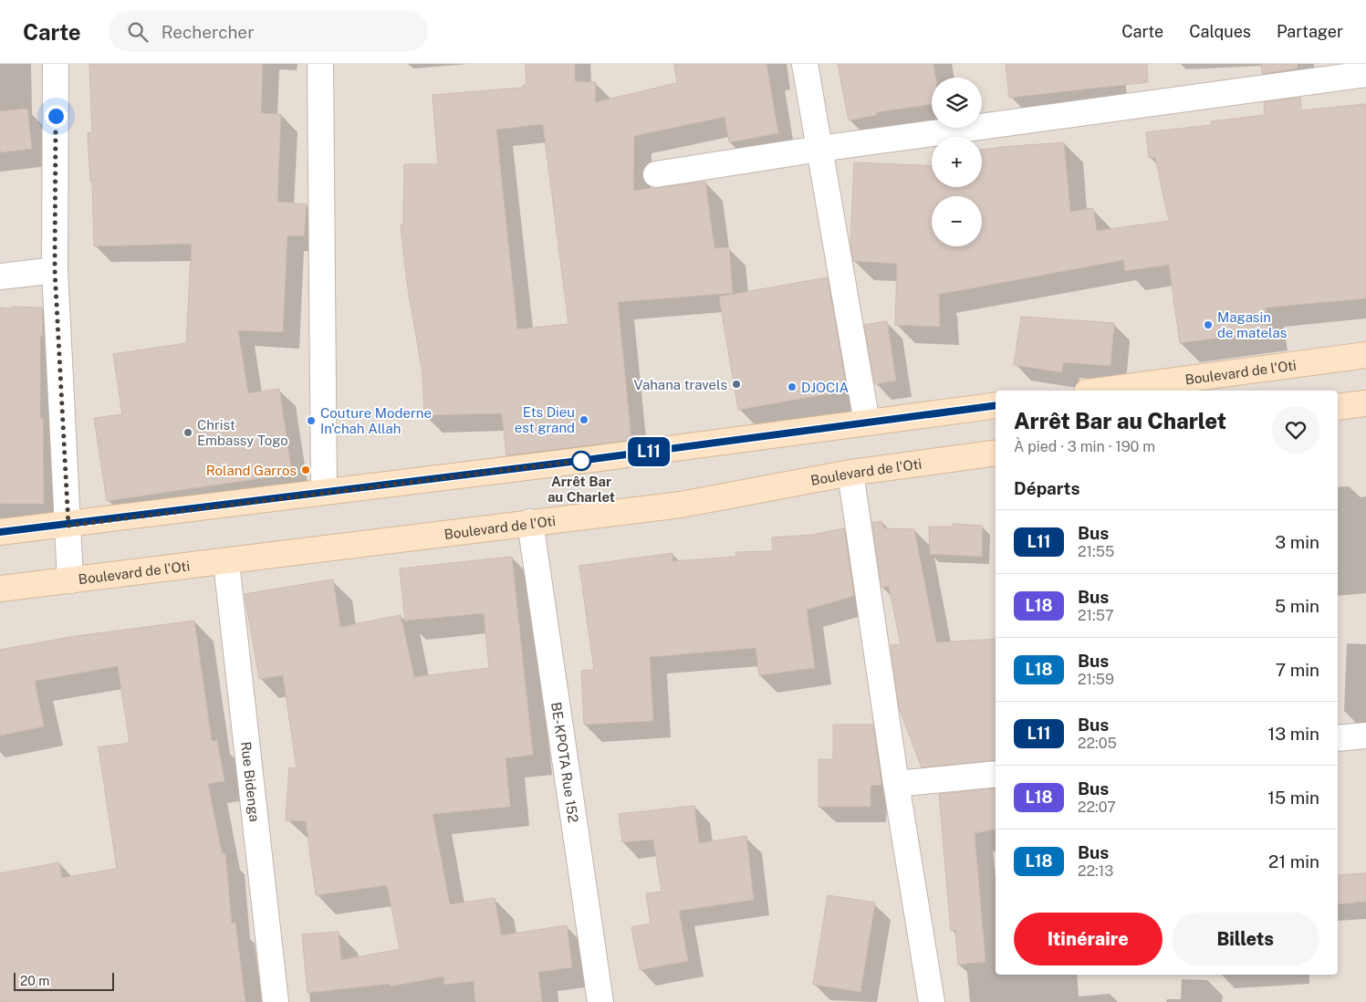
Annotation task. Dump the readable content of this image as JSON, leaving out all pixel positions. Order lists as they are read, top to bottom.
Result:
{
  "streets": {
    "main road": ["Boulevard de l'Oti"],
    "street": ["BE-KPOTA Rue 152", "Rue Bidenga"]
  },
  "crossings": [
    ["Boulevard de l'Oti", "BE-KPOTA Rue 152"],
    ["Boulevard de l'Oti", "Rue Bidenga"]
  ],
  "places": [
    "Magasin de matelas",
    "Vahana travels",
    "DJOCIA",
    "Ets Dieu est grand",
    "Couture Moderne In'chah Allah",
    "Christ Embassy Togo",
    "Arrêt Bar au Charlet",
    "Roland Garros"
  ],
  "lines": ["bus line L11"],
  "scale_bar": "20 m",
  "page": {
    "header": "Carte",
    "search": "Rechercher",
    "nav": ["Carte", "Calques", "Partager"],
    "on_map": "L11",
    "map_buttons": ["+", "−"],
    "heading": [
      ["Arrêt Bar au Charlet", "À pied · 3 min · 190 m"],
      "Départs"
    ],
    "list": [
      {
        "mark": "L11",
        "name": "Bus",
        "note": "21:55",
        "value": "3 min"
      },
      {
        "mark": "L18",
        "name": "Bus",
        "note": "21:57",
        "value": "5 min"
      },
      {
        "mark": "L18",
        "name": "Bus",
        "note": "21:59",
        "value": "7 min"
      },
      {
        "mark": "L11",
        "name": "Bus",
        "note": "22:05",
        "value": "13 min"
      },
      {
        "mark": "L18",
        "name": "Bus",
        "note": "22:07",
        "value": "15 min"
      },
      {
        "mark": "L18",
        "name": "Bus",
        "note": "22:13",
        "value": "21 min"
      }
    ],
    "buttons": ["Itinéraire", "Billets"],
    "scale": "20 m"
  }
}
